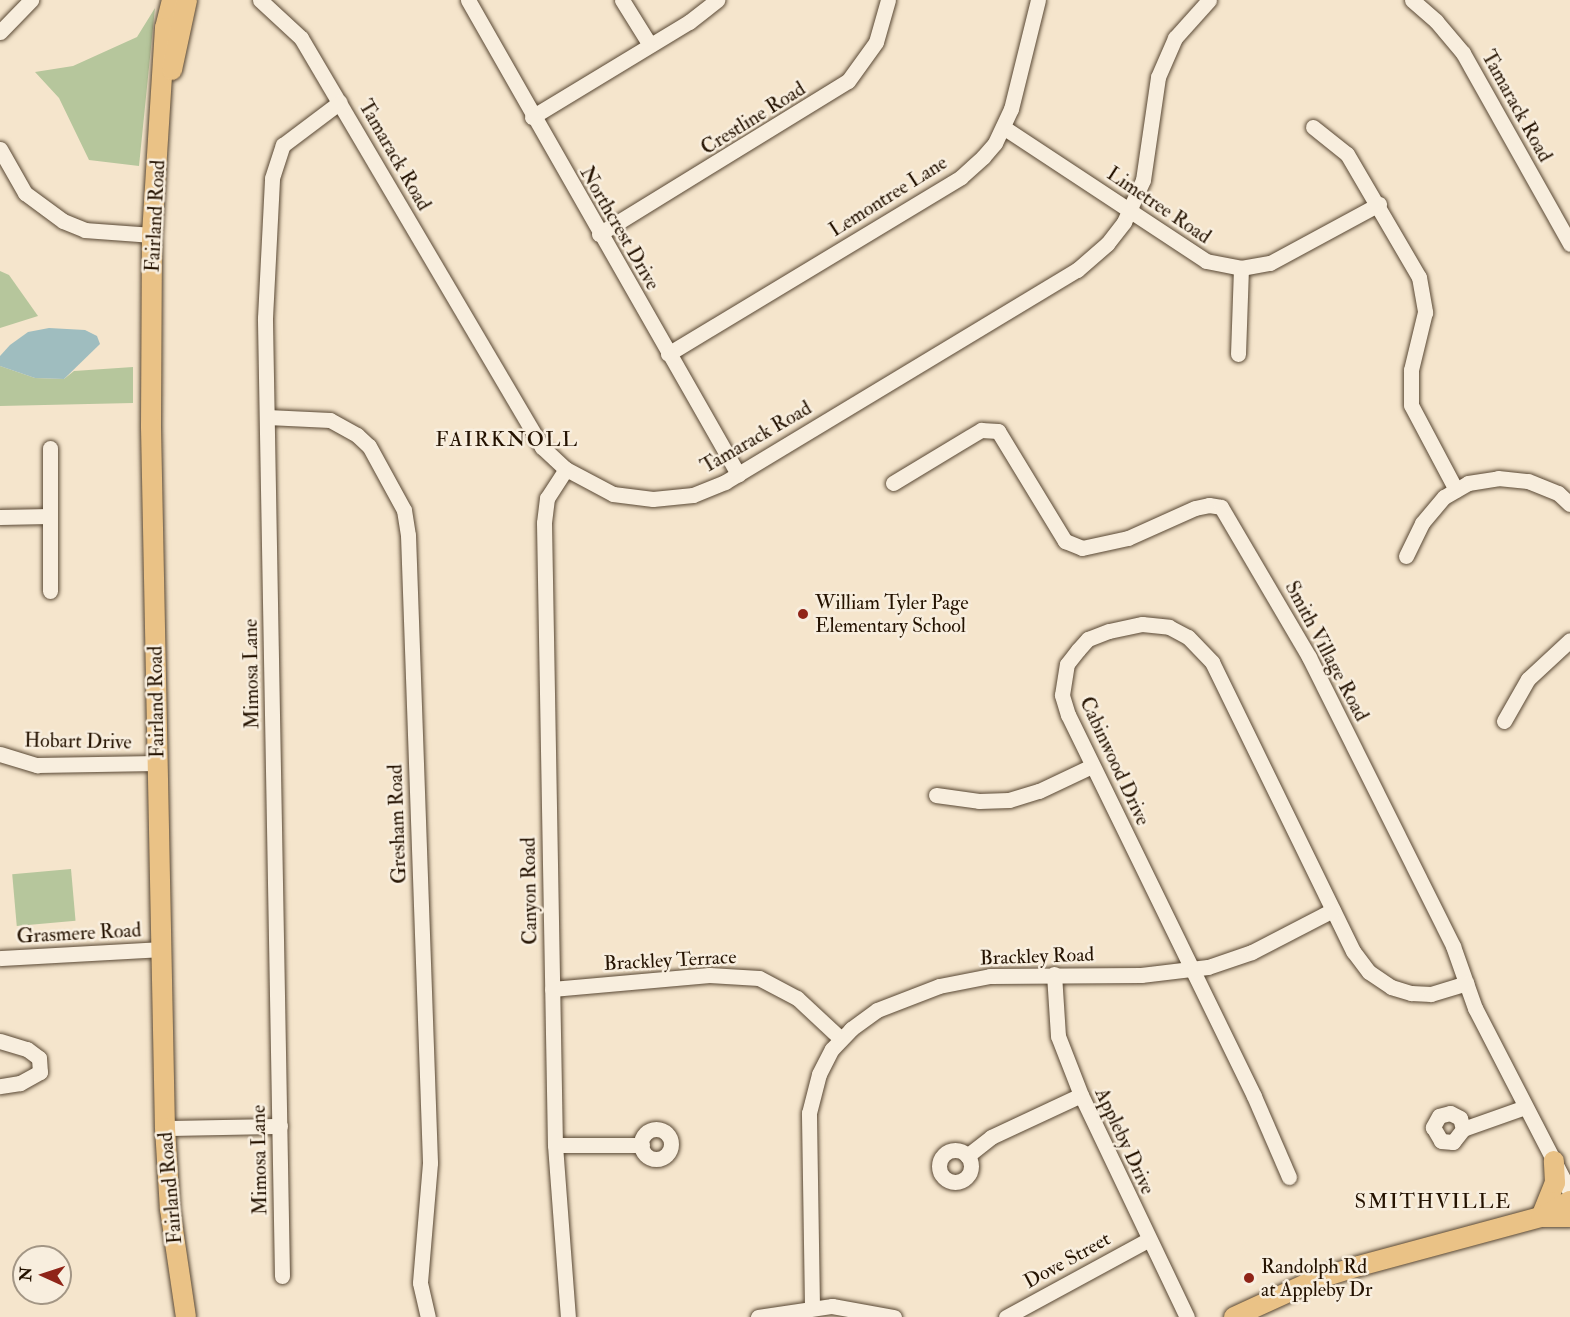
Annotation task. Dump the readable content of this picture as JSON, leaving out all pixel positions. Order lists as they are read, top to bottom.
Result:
{
  "streets": {
    "main road": ["Fairland Road"],
    "street": [
      "Tamarack Road",
      "Crestline Road",
      "Lemontree Lane",
      "Limetree Road",
      "Northcrest Drive",
      "Smith Village Road",
      "Mimosa Lane",
      "Hobart Drive",
      "Cabinwood Drive",
      "Gresham Road",
      "Canyon Road",
      "Grasmere Road",
      "Brackley Road",
      "Brackley Terrace",
      "Appleby Drive",
      "Dove Street"
    ]
  },
  "crossings": [
    ["Tamarack Road", "Limetree Road"],
    ["Tamarack Road", "Northcrest Drive"],
    ["Tamarack Road", "Mimosa Lane"],
    ["Tamarack Road", "Canyon Road"],
    ["Crestline Road", "Northcrest Drive"],
    ["Lemontree Lane", "Limetree Road"],
    ["Lemontree Lane", "Northcrest Drive"],
    ["Fairland Road", "Hobart Drive"],
    ["Fairland Road", "Grasmere Road"],
    ["Smith Village Road", "Cabinwood Drive"],
    ["Mimosa Lane", "Gresham Road"],
    ["Cabinwood Drive", "Brackley Road"],
    ["Canyon Road", "Brackley Terrace"],
    ["Brackley Road", "Brackley Terrace"],
    ["Brackley Road", "Appleby Drive"],
    ["Appleby Drive", "Dove Street"]
  ],
  "districts": ["FAIRKNOLL", "SMITHVILLE"],
  "places": ["William Tyler Page Elementary School", "Randolph Rd at Appleby Dr"],
  "north": "left"
}
